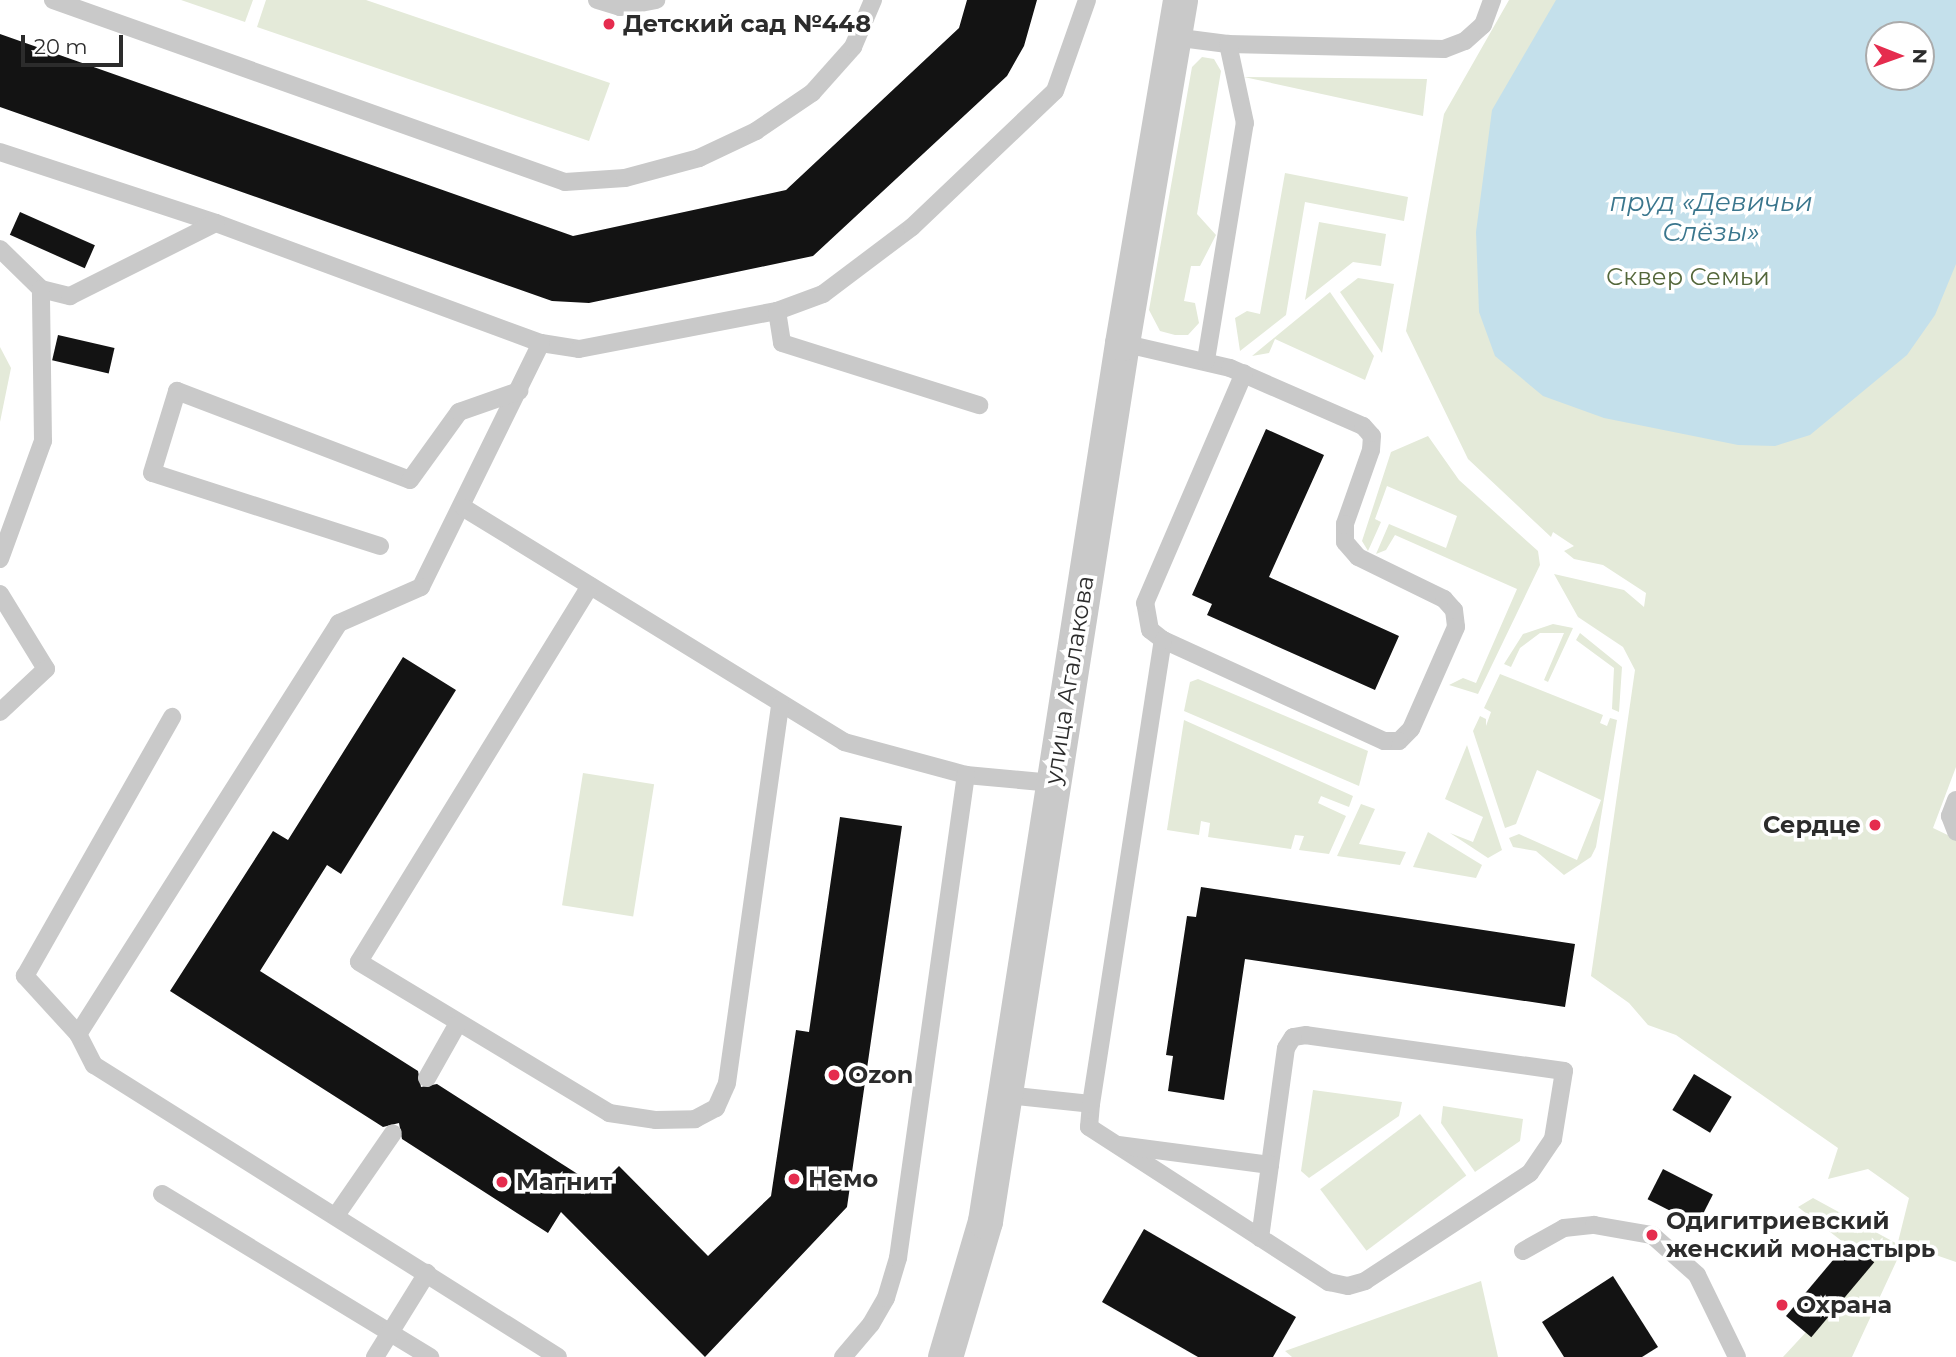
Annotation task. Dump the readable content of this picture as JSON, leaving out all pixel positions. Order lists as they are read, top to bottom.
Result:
{
  "streets": {
    "street": ["улица Агалакова"]
  },
  "water": ["пруд «Девичьи Слёзы»"],
  "parks": ["Сквер Семьи"],
  "places": [
    "Детский сад №448",
    "Сердце",
    "Ozon",
    "Немо",
    "Магнит",
    "Одигитриевский женский монастырь",
    "Охрана"
  ],
  "scale_bar": "20 m",
  "north": "right"
}
